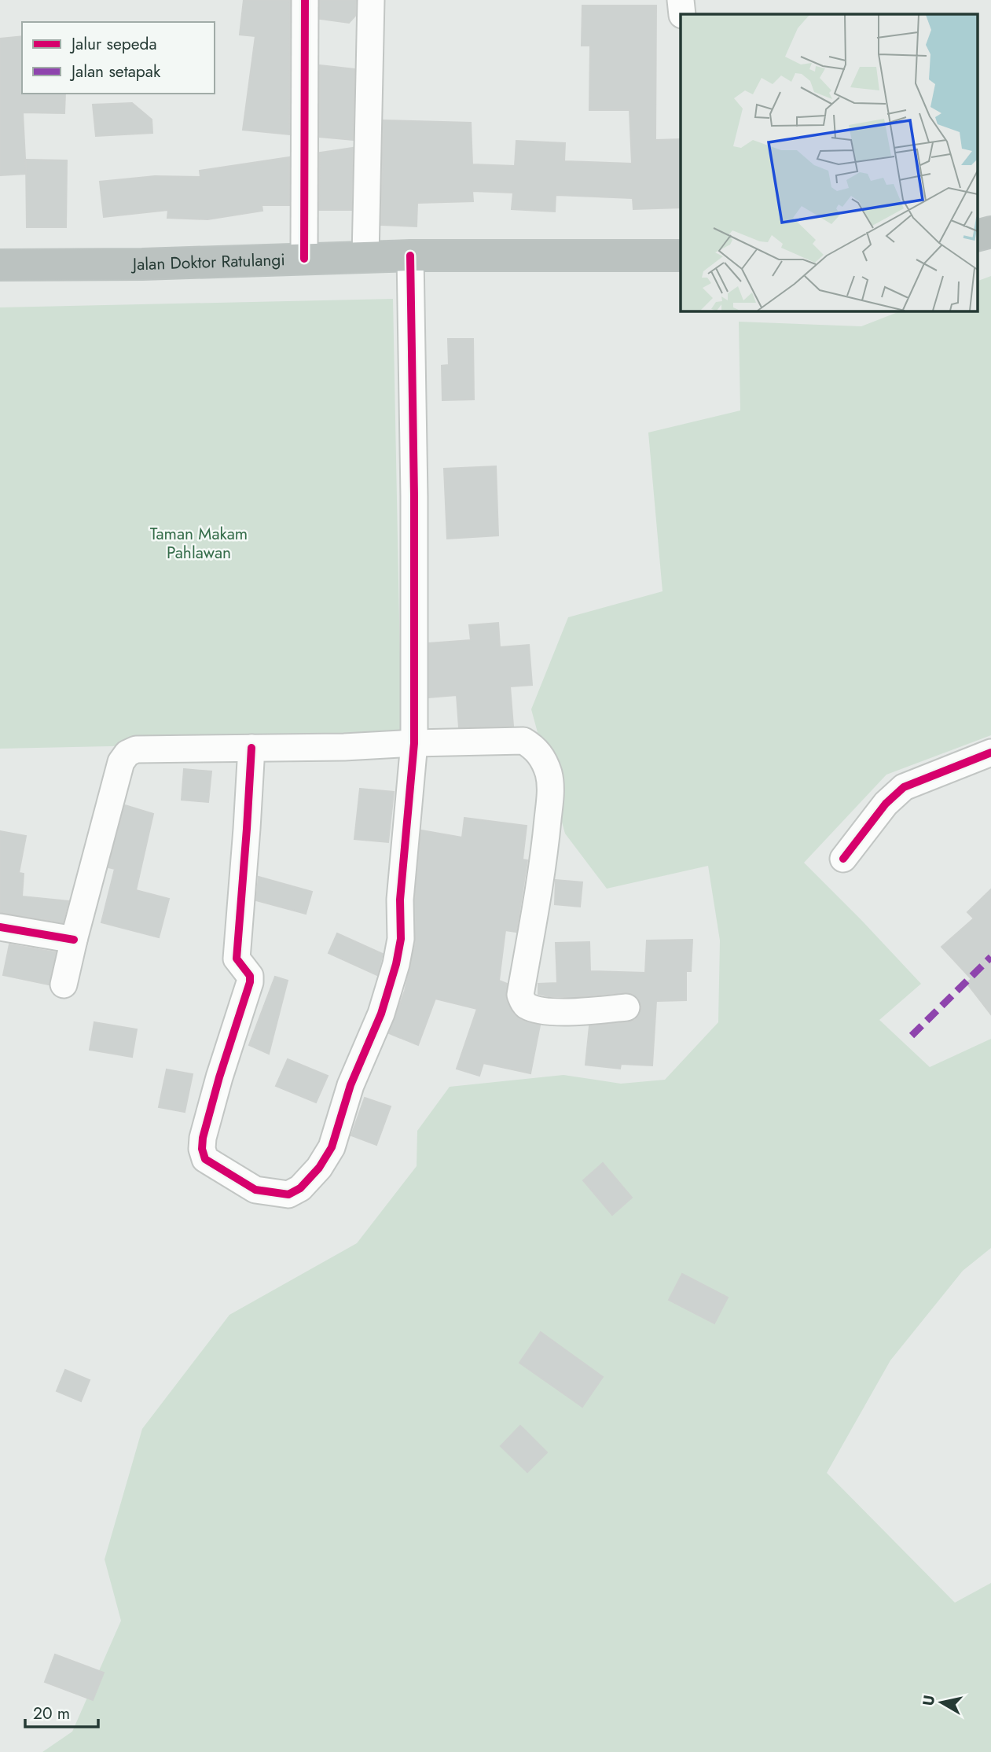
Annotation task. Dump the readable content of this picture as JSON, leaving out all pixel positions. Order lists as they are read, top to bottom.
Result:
{
  "streets": {
    "highway": ["Jalan Doktor Ratulangi"]
  },
  "parks": ["Taman Makam Pahlawan"],
  "legend": ["Jalur sepeda", "Jalan setapak"],
  "scale_bar": "20 m",
  "north": "left"
}
